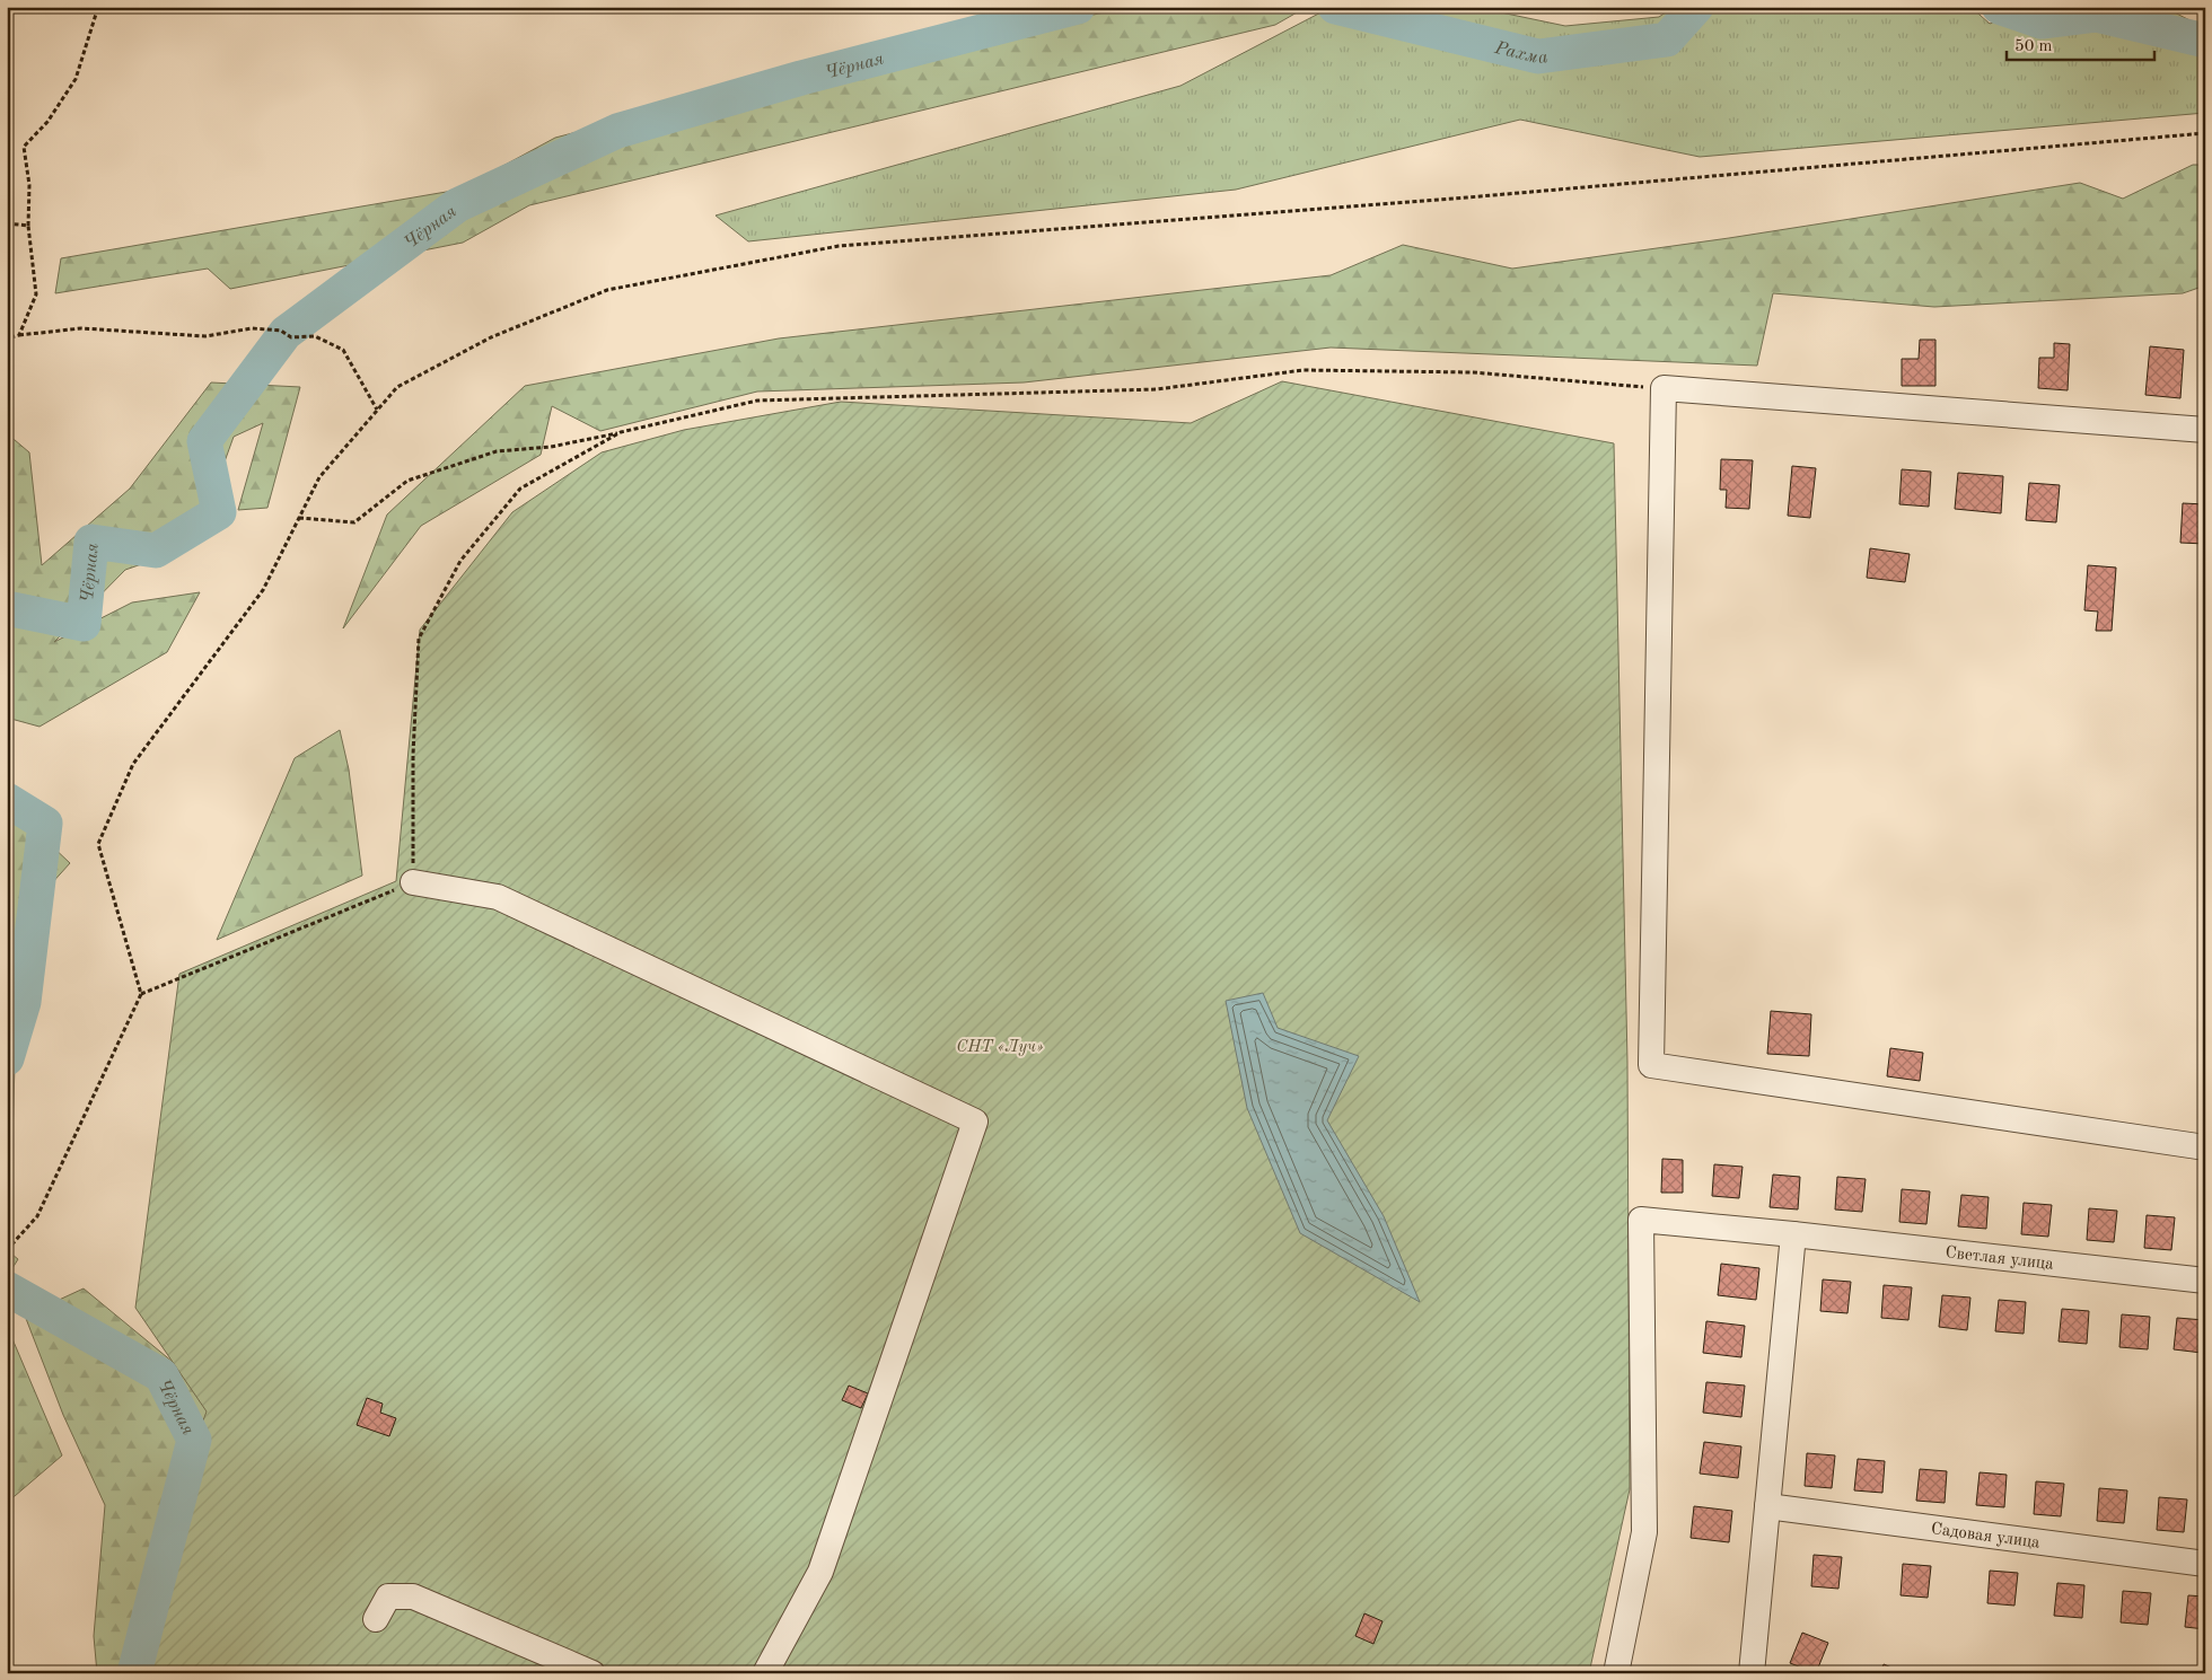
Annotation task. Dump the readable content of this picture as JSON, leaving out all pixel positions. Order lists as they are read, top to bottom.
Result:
{
  "streets": {
    "street": ["Светлая улица", "Садовая улица"]
  },
  "water": ["Рахма", "Чёрная"],
  "parks": ["СНТ «Луч»"],
  "scale_bar": "50 m"
}
